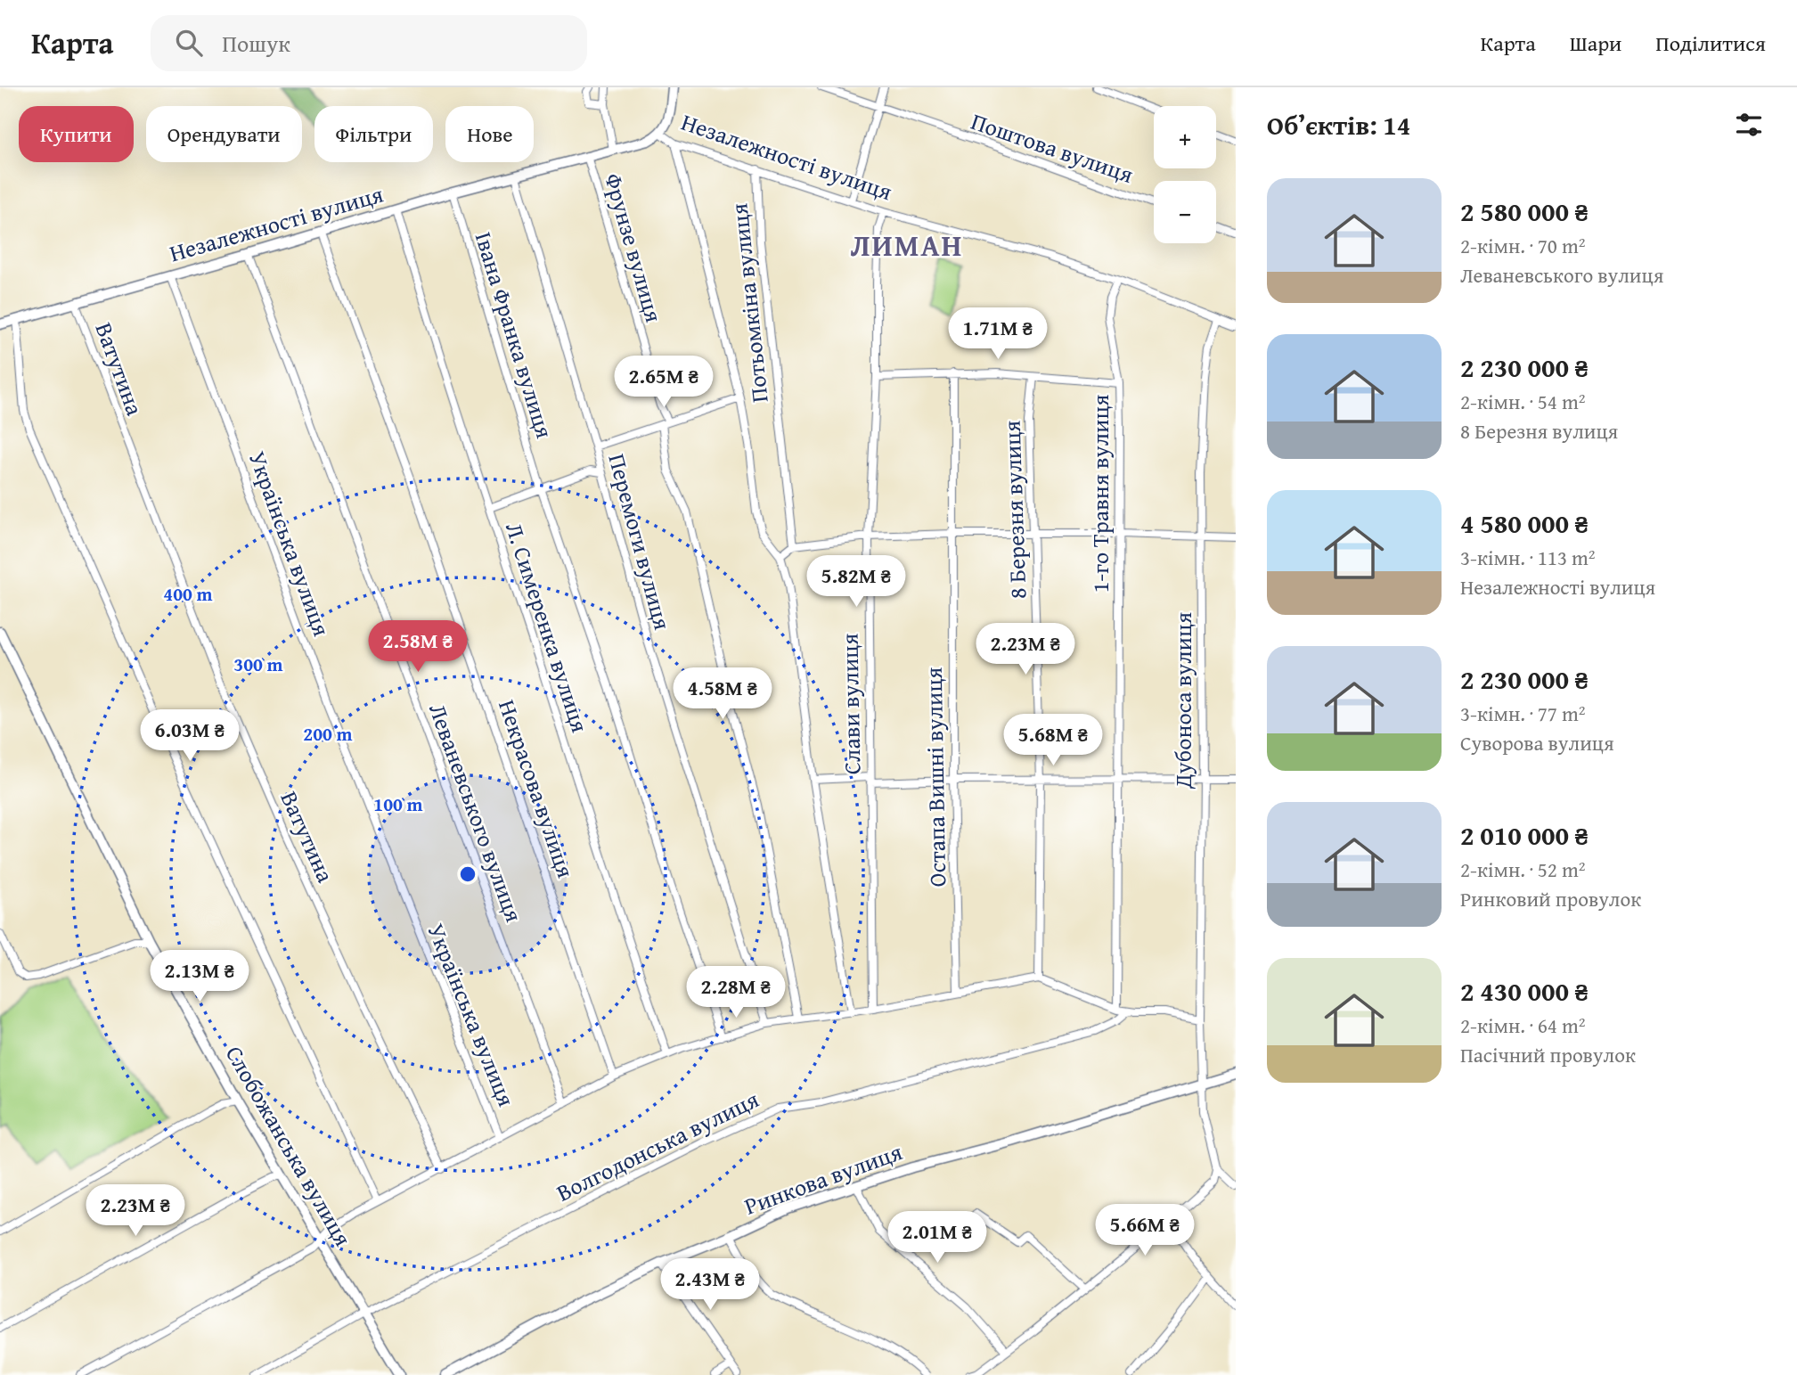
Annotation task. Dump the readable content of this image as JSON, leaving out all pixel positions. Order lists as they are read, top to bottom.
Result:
{
  "streets": {
    "main road": ["Незалежності вулиця", "Слобожанська вулиця", "Ринкова вулиця"],
    "street": [
      "Поштова вулиця",
      "Фрунзе вулиця",
      "Потьомкіна вулиця",
      "Івана Франка вулиця",
      "Ватутина",
      "1-го Травня вулиця",
      "8 Березня вулиця",
      "Перемоги вулиця",
      "Українська вулиця",
      "Л. Симеренка вулиця",
      "Дубоноса вулиця",
      "Слави вулиця",
      "Остапа Вишні вулиця",
      "Некрасова вулиця",
      "Леваневського вулиця",
      "Волгодонська вулиця"
    ]
  },
  "crossings": [
    ["Незалежності вулиця", "Фрунзе вулиця"],
    ["Незалежності вулиця", "Потьомкіна вулиця"],
    ["Незалежності вулиця", "Івана Франка вулиця"],
    ["Незалежності вулиця", "Ватутина"],
    ["Незалежності вулиця", "1-го Травня вулиця"],
    ["Незалежності вулиця", "Перемоги вулиця"],
    ["Незалежності вулиця", "Українська вулиця"],
    ["Незалежності вулиця", "Л. Симеренка вулиця"],
    ["Незалежності вулиця", "Дубоноса вулиця"],
    ["Незалежності вулиця", "Слави вулиця"],
    ["Незалежності вулиця", "Некрасова вулиця"],
    ["Незалежності вулиця", "Леваневського вулиця"],
    ["Дубоноса вулиця", "Ринкова вулиця"],
    ["Слобожанська вулиця", "Волгодонська вулиця"]
  ],
  "districts": ["ЛИМАН"],
  "page": {
    "header": "Карта",
    "search": "Пошук",
    "nav": ["Карта", "Шари", "Поділитися"],
    "heading": "Об’єктів: 14",
    "map_buttons": ["+", "−"],
    "chip": [
      "Купити",
      "Орендувати",
      "Фільтри",
      "Нове"
    ],
    "list": [
      {
        "name": "2 580 000 ₴",
        "note": "2-кімн. · 70 m² · Леваневського вулиця"
      },
      {
        "name": "2 230 000 ₴",
        "note": "2-кімн. · 54 m² · 8 Березня вулиця"
      },
      {
        "name": "4 580 000 ₴",
        "note": "3-кімн. · 113 m² · Незалежності вулиця"
      },
      {
        "name": "2 230 000 ₴",
        "note": "3-кімн. · 77 m² · Суворова вулиця"
      },
      {
        "name": "2 010 000 ₴",
        "note": "2-кімн. · 52 m² · Ринковий провулок"
      },
      {
        "name": "2 430 000 ₴",
        "note": "2-кімн. · 64 m² · Пасічний провулок"
      }
    ],
    "price": [
      "1.71M ₴",
      "2.65M ₴",
      "5.82M ₴",
      "2.58M ₴",
      "2.23M ₴",
      "4.58M ₴",
      "6.03M ₴",
      "5.68M ₴",
      "2.13M ₴",
      "2.28M ₴",
      "2.23M ₴",
      "5.66M ₴",
      "2.01M ₴",
      "2.43M ₴"
    ]
  },
  "rings": [
    "400 m",
    "300 m",
    "200 m",
    "100 m"
  ]
}
